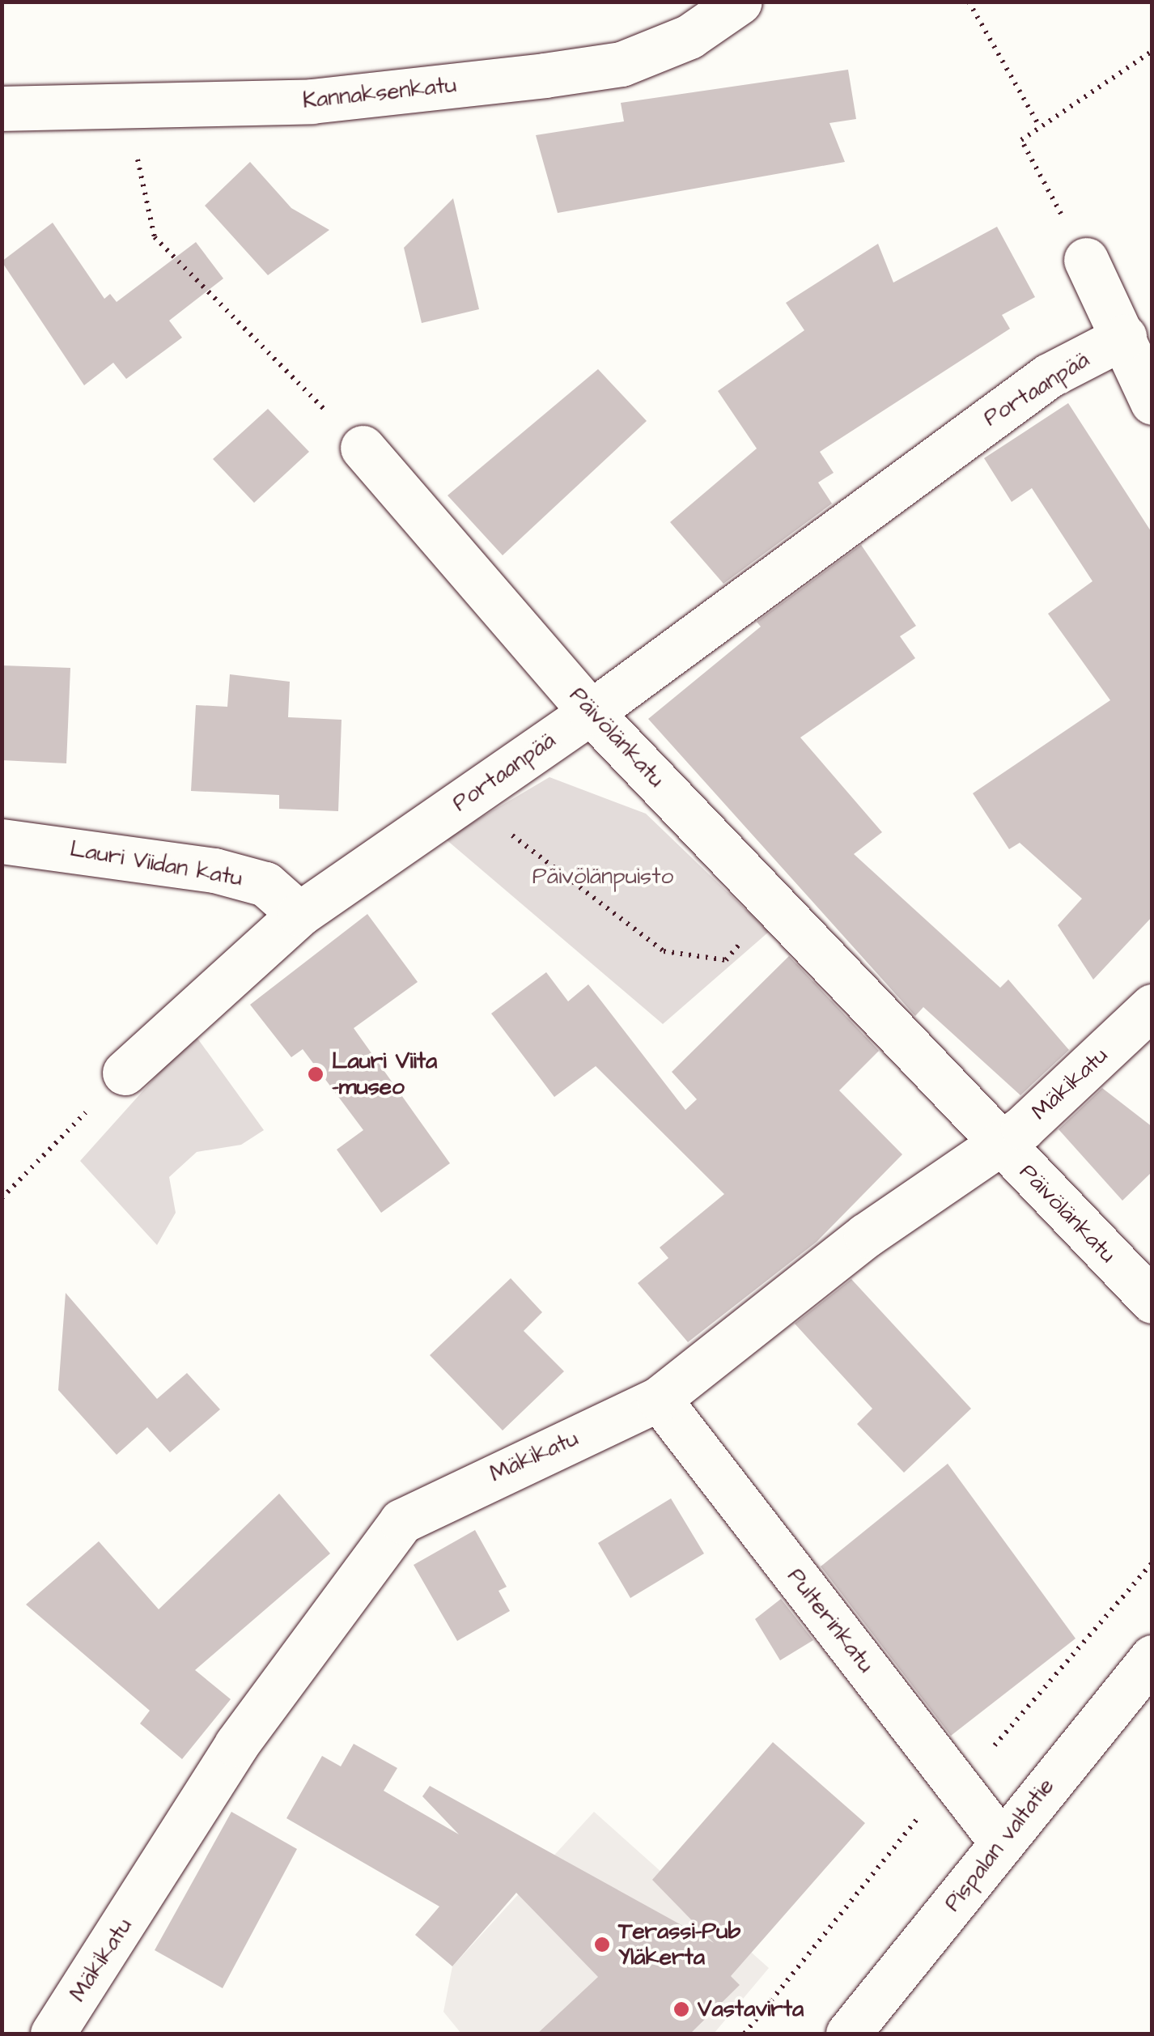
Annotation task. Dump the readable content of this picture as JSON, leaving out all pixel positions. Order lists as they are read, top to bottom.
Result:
{
  "streets": {
    "street": [
      "Kannaksenkatu",
      "Portaanpää",
      "Päivölänkatu",
      "Lauri Viidan katu",
      "Mäkikatu",
      "Pulterinkatu",
      "Pispalan valtatie"
    ]
  },
  "crossings": [
    ["Portaanpää", "Päivölänkatu"],
    ["Portaanpää", "Lauri Viidan katu"],
    ["Päivölänkatu", "Mäkikatu"],
    ["Mäkikatu", "Pulterinkatu"],
    ["Pulterinkatu", "Pispalan valtatie"]
  ],
  "parks": ["Päivölänpuisto"],
  "places": ["Lauri Viita -museo", "Terassi-Pub Yläkerta", "Vastavirta"]
}
